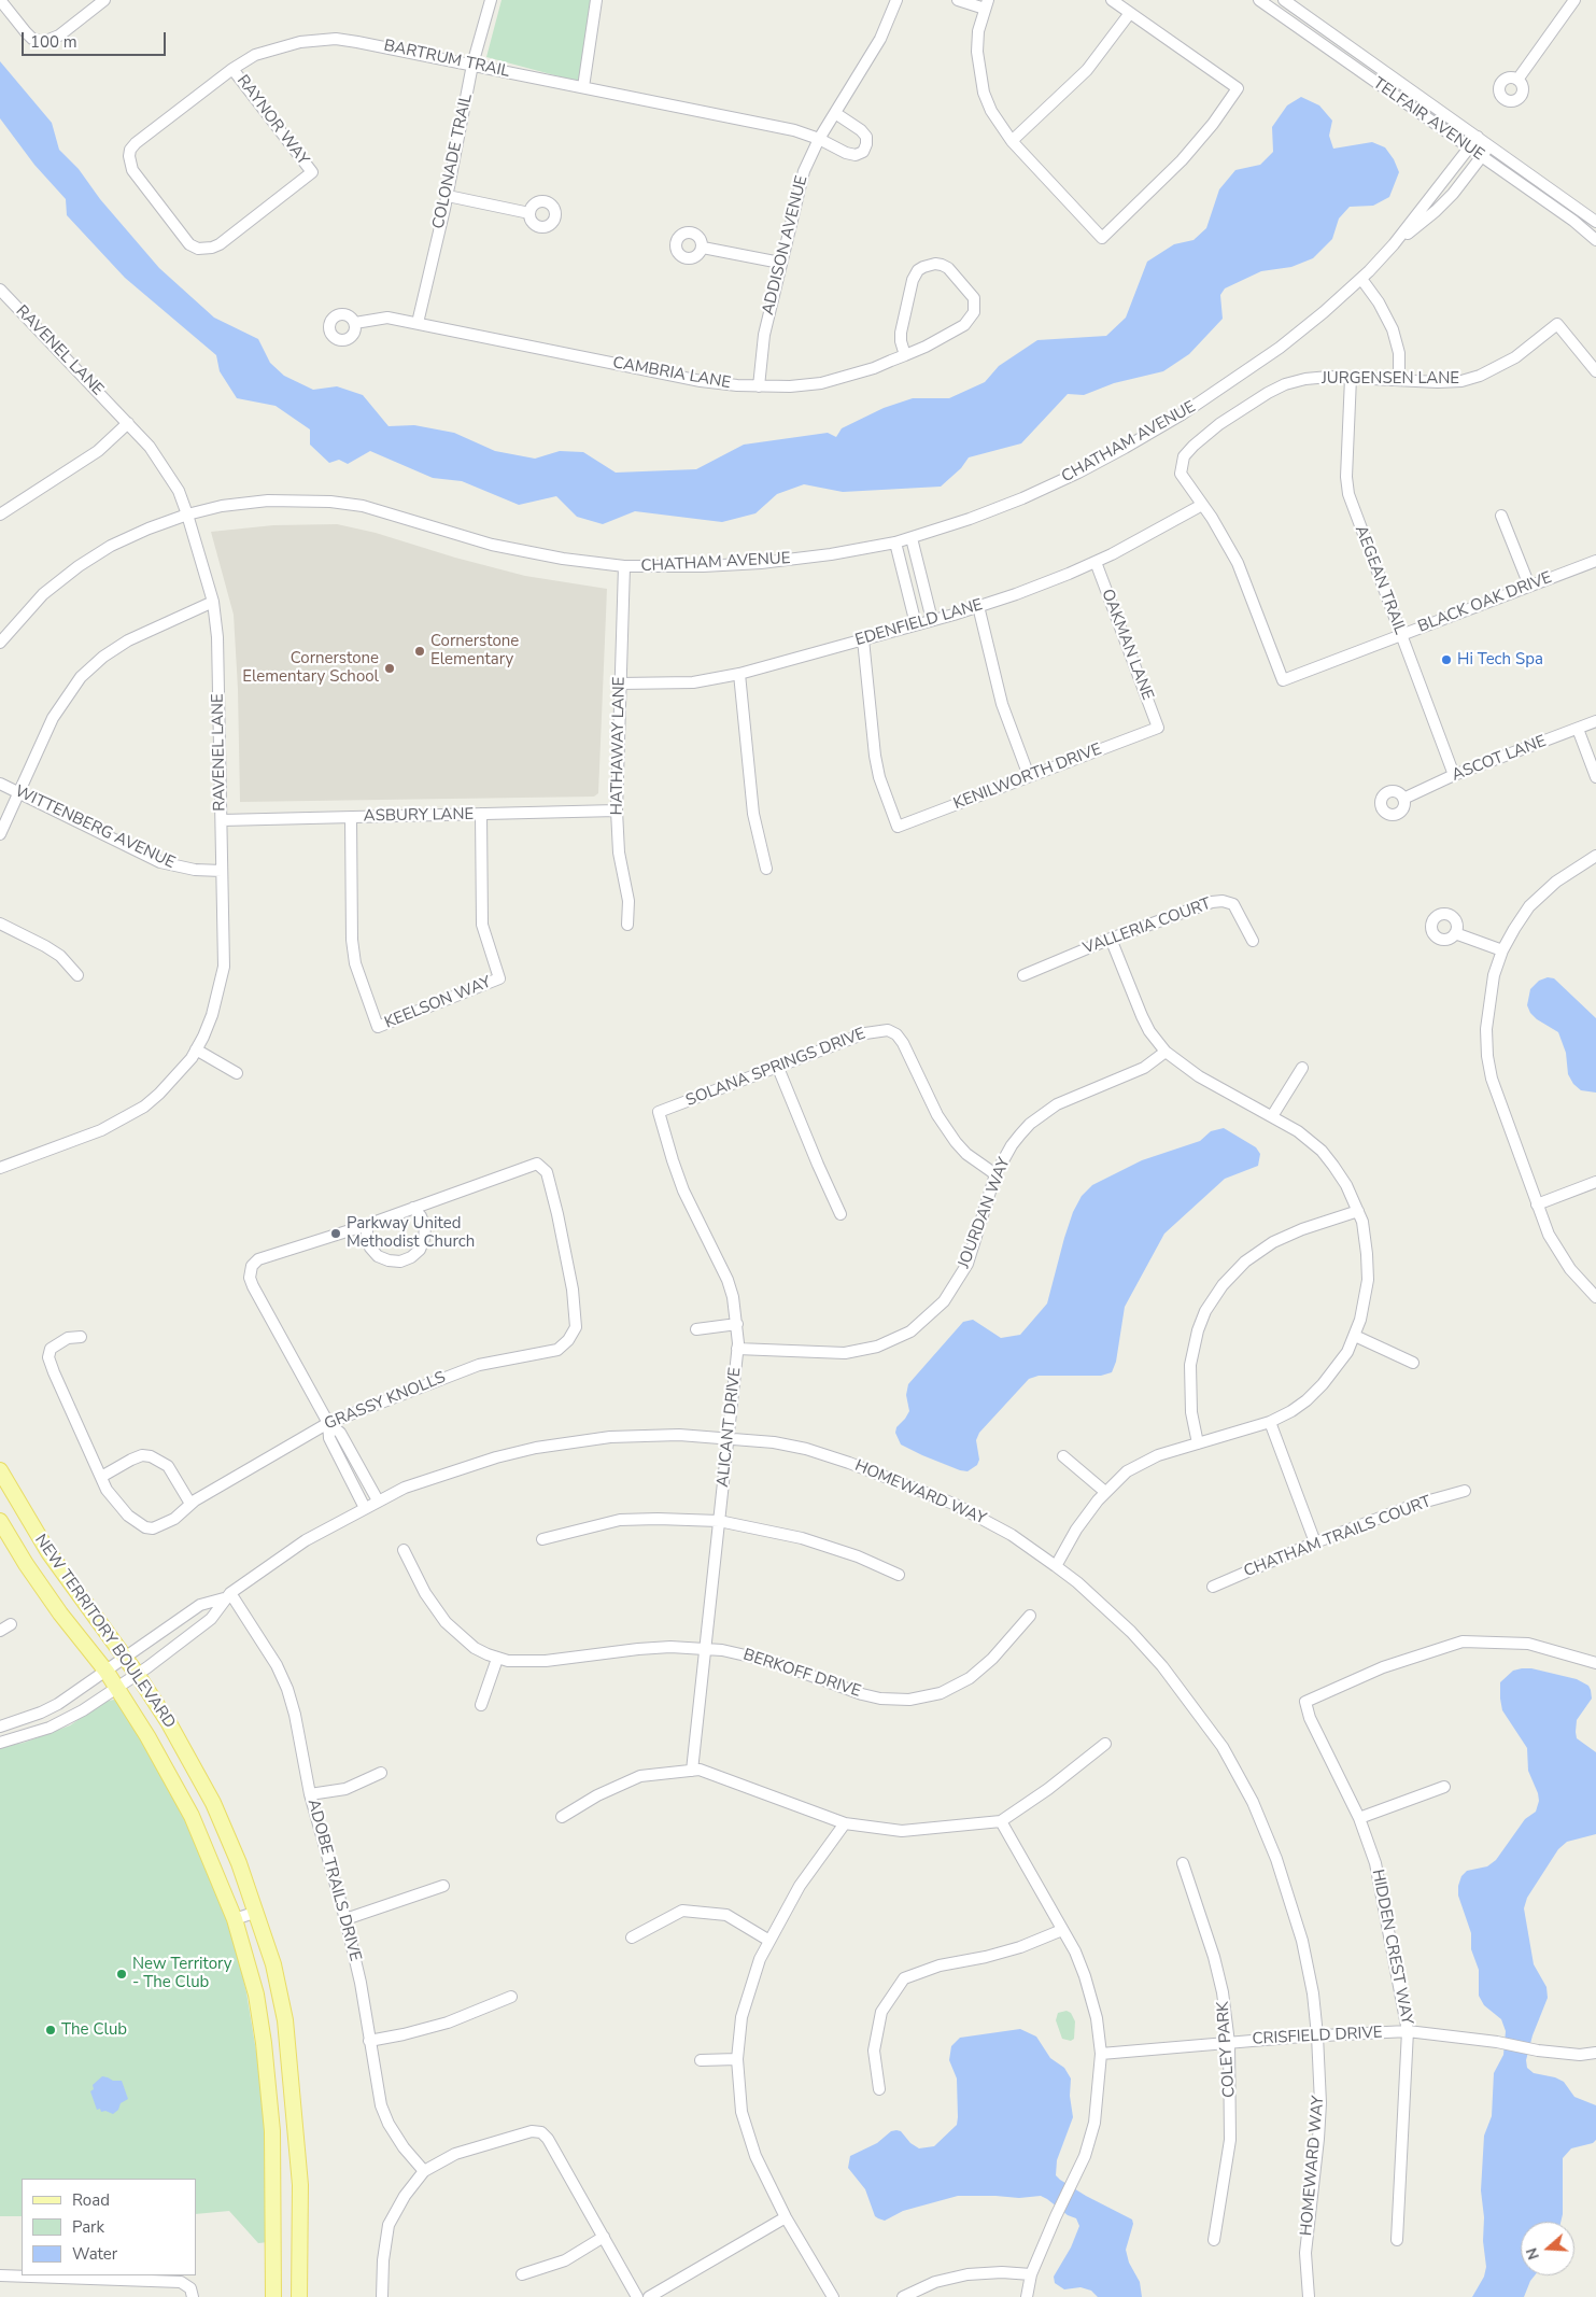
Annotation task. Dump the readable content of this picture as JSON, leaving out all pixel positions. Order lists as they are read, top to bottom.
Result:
{
  "streets": {
    "main road": ["NEW TERRITORY BOULEVARD"],
    "street": [
      "BARTRUM TRAIL",
      "TELFAIR AVENUE",
      "RAYNOR WAY",
      "COLONADE TRAIL",
      "ADDISON AVENUE",
      "RAVENEL LANE",
      "CAMBRIA LANE",
      "JURGENSEN LANE",
      "CHATHAM AVENUE",
      "AEGEAN TRAIL",
      "BLACK OAK DRIVE",
      "EDENFIELD LANE",
      "OAKMAN LANE",
      "HATHAWAY LANE",
      "ASCOT LANE",
      "KENILWORTH DRIVE",
      "ASBURY LANE",
      "WITTENBERG AVENUE",
      "VALLERIA COURT",
      "KEELSON WAY",
      "SOLANA SPRINGS DRIVE",
      "JOURDAN WAY",
      "GRASSY KNOLLS",
      "ALICANT DRIVE",
      "HOMEWARD WAY",
      "CHATHAM TRAILS COURT",
      "BERKOFF DRIVE",
      "ADOBE TRAILS DRIVE",
      "HIDDEN CREST WAY",
      "CRISFIELD DRIVE",
      "COLEY PARK"
    ]
  },
  "crossings": [
    ["BARTRUM TRAIL", "RAYNOR WAY"],
    ["BARTRUM TRAIL", "COLONADE TRAIL"],
    ["BARTRUM TRAIL", "ADDISON AVENUE"],
    ["TELFAIR AVENUE", "CHATHAM AVENUE"],
    ["COLONADE TRAIL", "CAMBRIA LANE"],
    ["ADDISON AVENUE", "CAMBRIA LANE"],
    ["RAVENEL LANE", "CHATHAM AVENUE"],
    ["RAVENEL LANE", "ASBURY LANE"],
    ["RAVENEL LANE", "WITTENBERG AVENUE"],
    ["JURGENSEN LANE", "AEGEAN TRAIL"],
    ["JURGENSEN LANE", "BLACK OAK DRIVE"],
    ["JURGENSEN LANE", "EDENFIELD LANE"],
    ["CHATHAM AVENUE", "HATHAWAY LANE"],
    ["AEGEAN TRAIL", "BLACK OAK DRIVE"],
    ["AEGEAN TRAIL", "ASCOT LANE"],
    ["BLACK OAK DRIVE", "EDENFIELD LANE"],
    ["EDENFIELD LANE", "OAKMAN LANE"],
    ["EDENFIELD LANE", "HATHAWAY LANE"],
    ["EDENFIELD LANE", "KENILWORTH DRIVE"],
    ["OAKMAN LANE", "KENILWORTH DRIVE"],
    ["HATHAWAY LANE", "ASBURY LANE"],
    ["ASBURY LANE", "KEELSON WAY"],
    ["SOLANA SPRINGS DRIVE", "JOURDAN WAY"],
    ["SOLANA SPRINGS DRIVE", "ALICANT DRIVE"],
    ["JOURDAN WAY", "ALICANT DRIVE"],
    ["ALICANT DRIVE", "HOMEWARD WAY"],
    ["ALICANT DRIVE", "BERKOFF DRIVE"],
    ["HOMEWARD WAY", "NEW TERRITORY BOULEVARD"],
    ["HOMEWARD WAY", "ADOBE TRAILS DRIVE"],
    ["HOMEWARD WAY", "CRISFIELD DRIVE"],
    ["HIDDEN CREST WAY", "CRISFIELD DRIVE"],
    ["CRISFIELD DRIVE", "COLEY PARK"]
  ],
  "places": [
    "Cornerstone Elementary",
    "Hi Tech Spa",
    "Cornerstone Elementary School",
    "Parkway United Methodist Church",
    "New Territory - The Club",
    "The Club"
  ],
  "legend": ["Road", "Park", "Water"],
  "scale_bar": "100 m",
  "north": "left"
}
